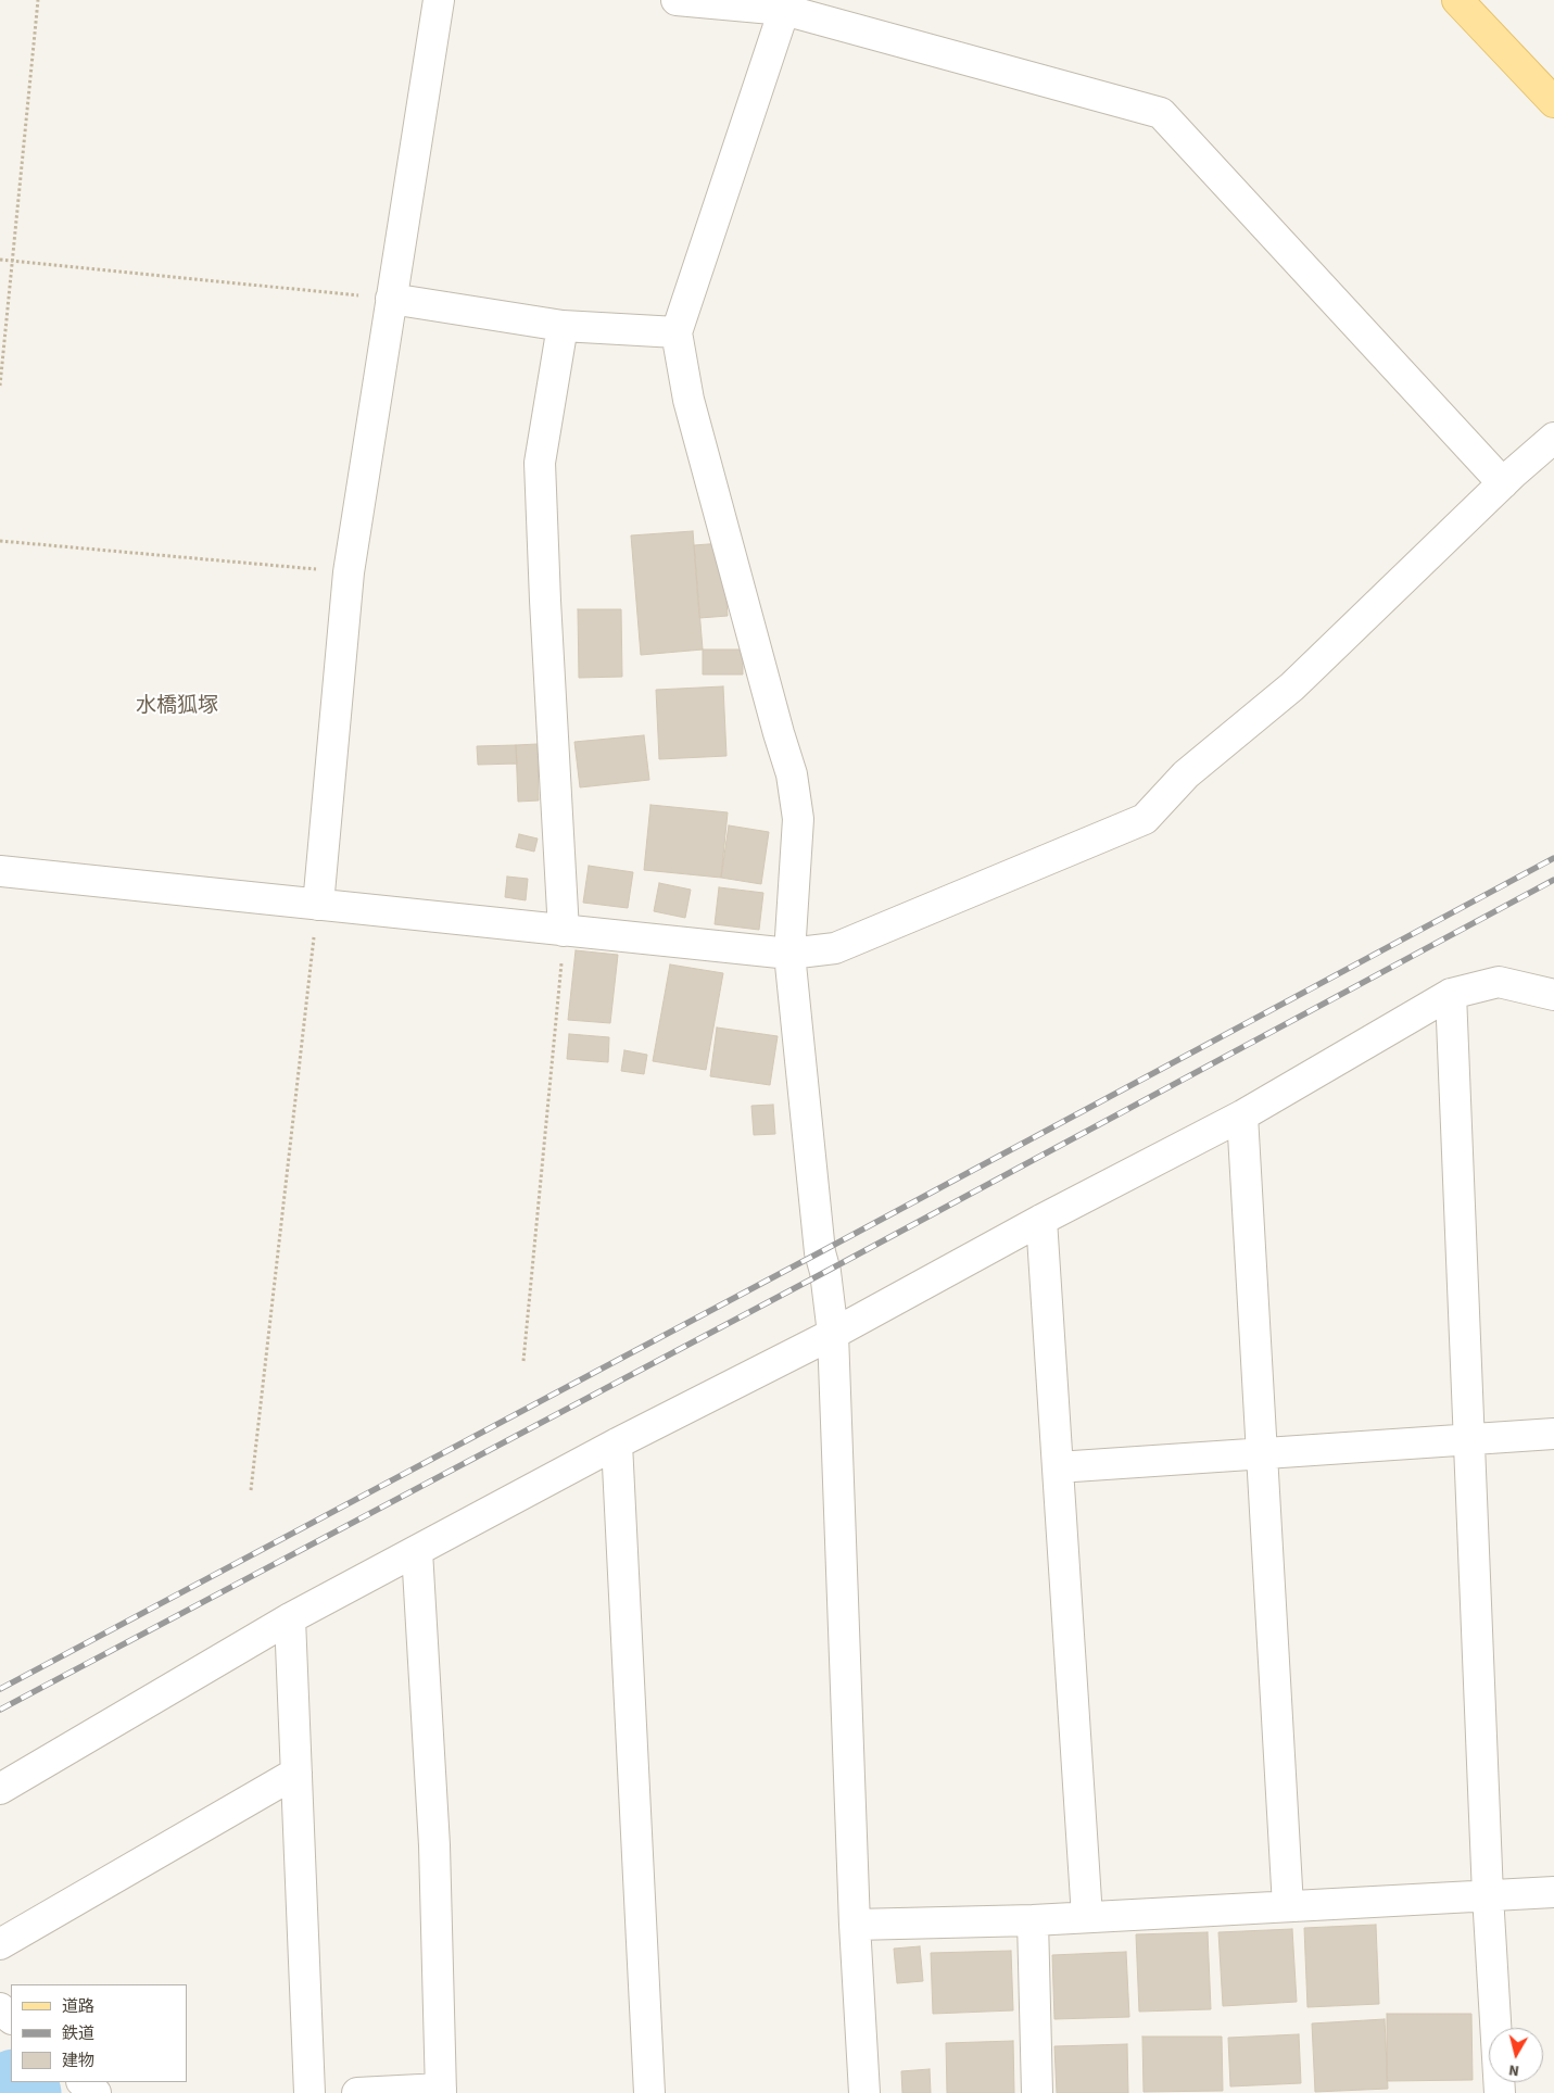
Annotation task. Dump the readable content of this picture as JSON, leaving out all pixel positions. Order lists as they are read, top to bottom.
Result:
{
  "districts": ["水橋狐塚"],
  "legend": ["道路", "鉄道", "建物"],
  "north": "bottom"
}
